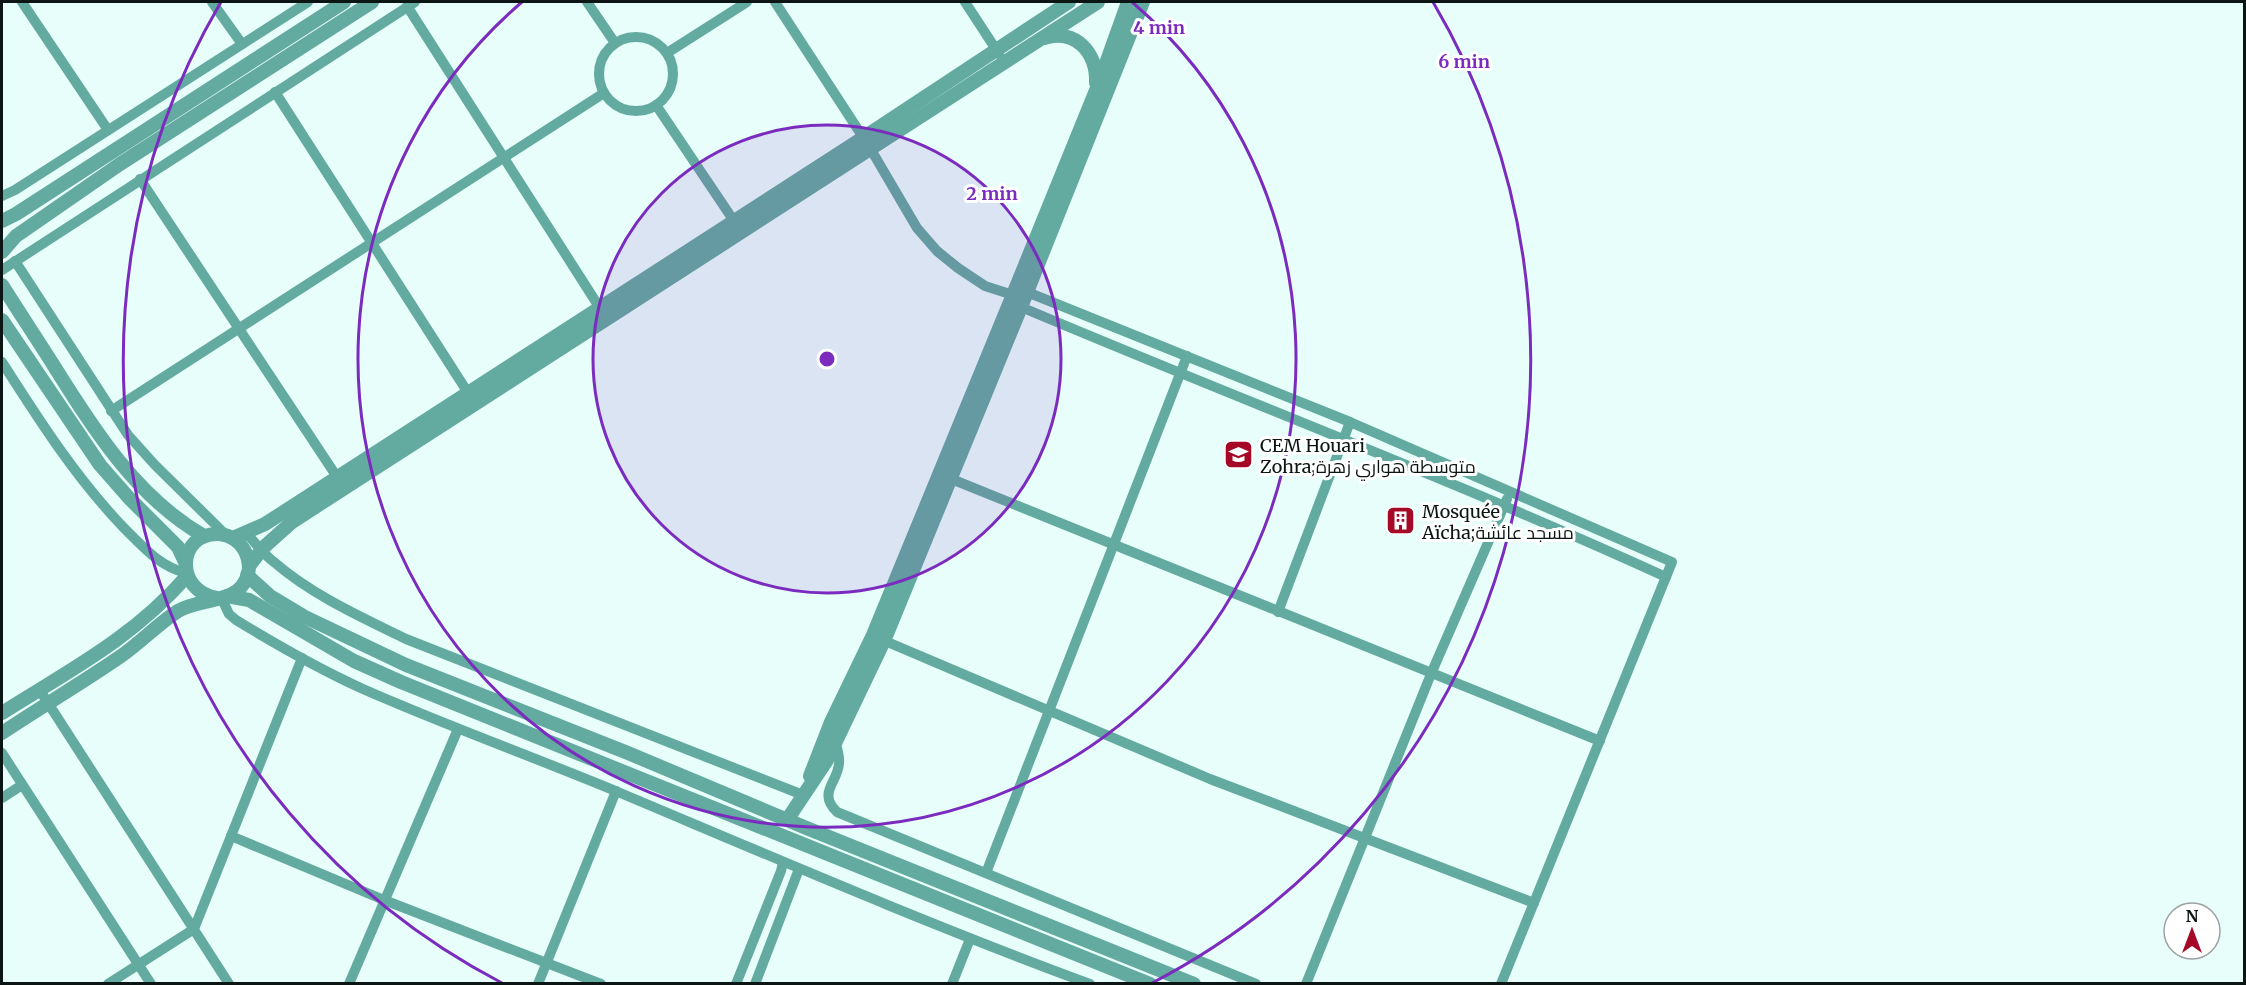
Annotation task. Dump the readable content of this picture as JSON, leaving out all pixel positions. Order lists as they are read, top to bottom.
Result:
{
  "places": {
    "school or university": ["CEM Houari Zohra;متوسطة هواري زهرة"],
    "building": ["Mosquée Aïcha;مسجد عائشة"]
  },
  "north": "top",
  "rings": ["4 min", "6 min", "2 min"]
}
